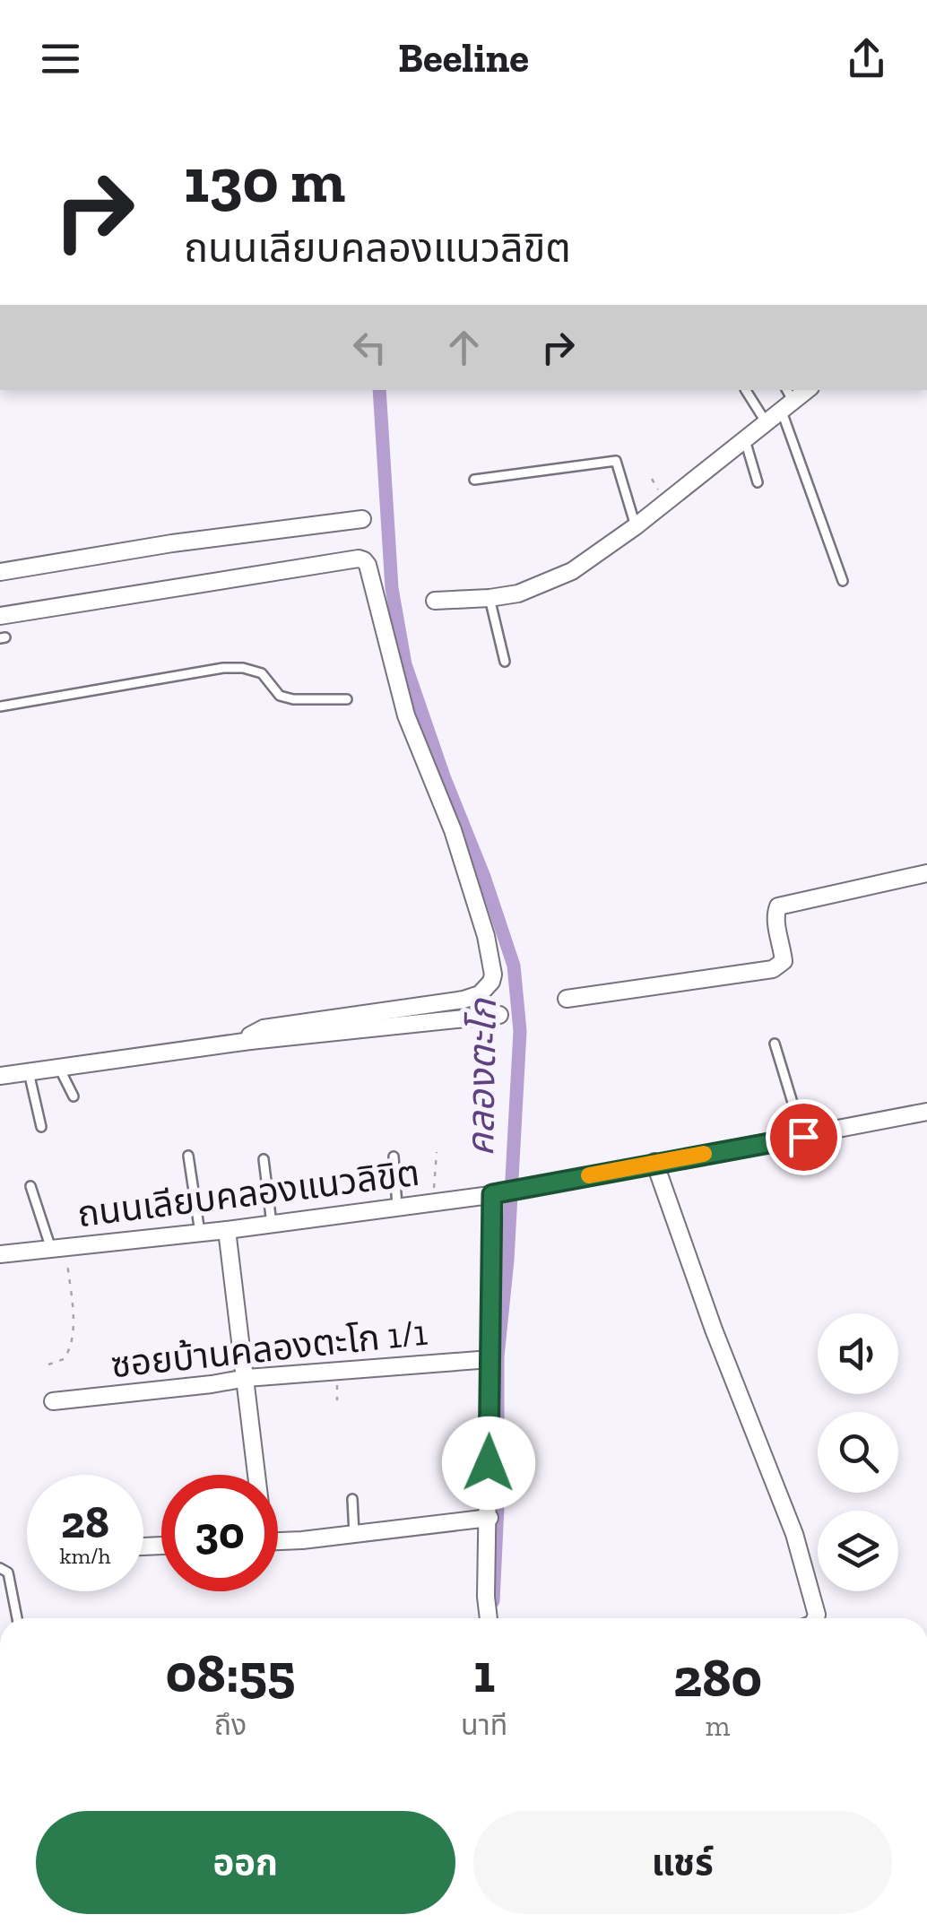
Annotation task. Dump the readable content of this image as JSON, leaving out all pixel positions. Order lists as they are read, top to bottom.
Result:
{
  "streets": {
    "street": ["ถนนเลียบคลองแนวลิขิต", "ซอยบ้านคลองตะโก 1/1"]
  },
  "water": ["คลองตะโก"],
  "page": {
    "header": "Beeline",
    "turn": ["130 m", "ถนนเลียบคลองแนวลิขิต"],
    "speed": "28 km/h",
    "limit": "30",
    "eta": [
      "08:55",
      "ถึง",
      "1",
      "นาที",
      "280",
      "m"
    ],
    "buttons": ["ออก", "แชร์"]
  }
}
